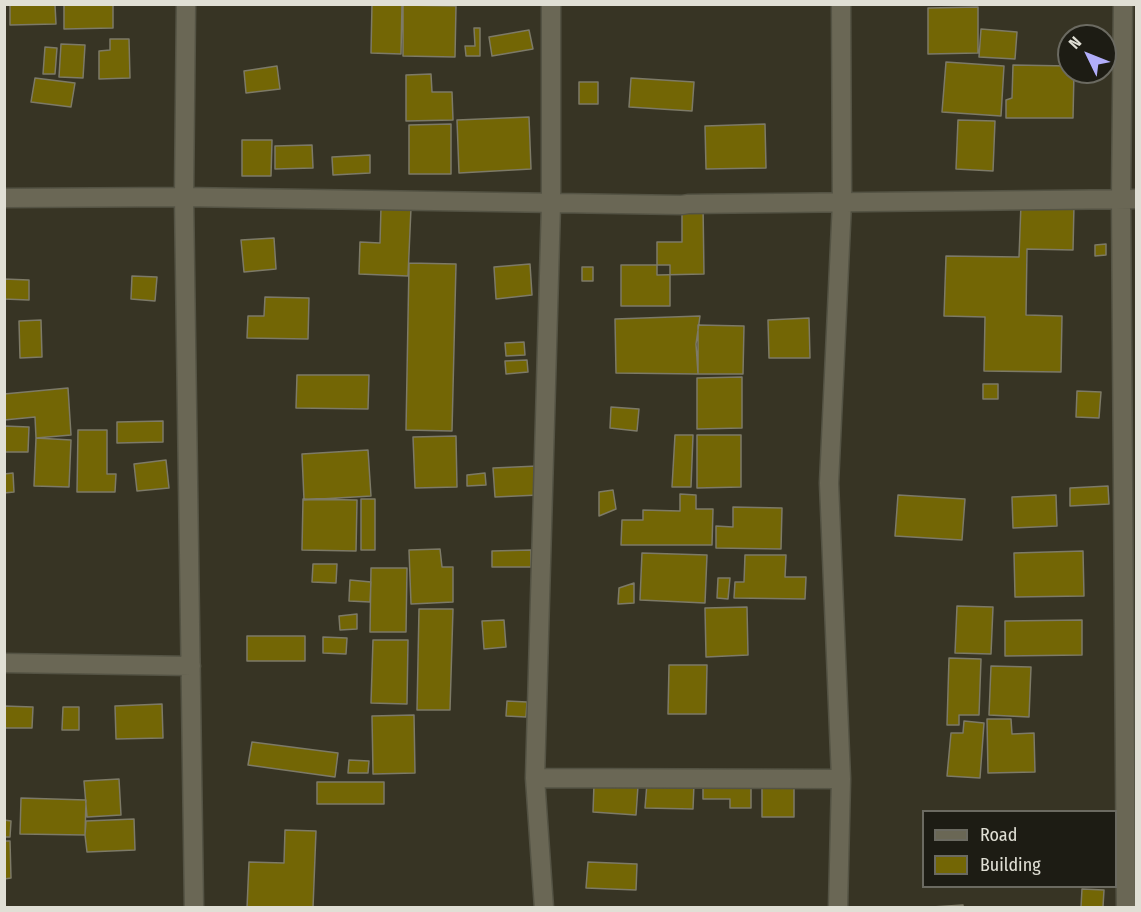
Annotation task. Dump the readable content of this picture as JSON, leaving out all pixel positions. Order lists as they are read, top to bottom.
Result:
{
  "legend": ["Road", "Building"],
  "north": "top left"
}
